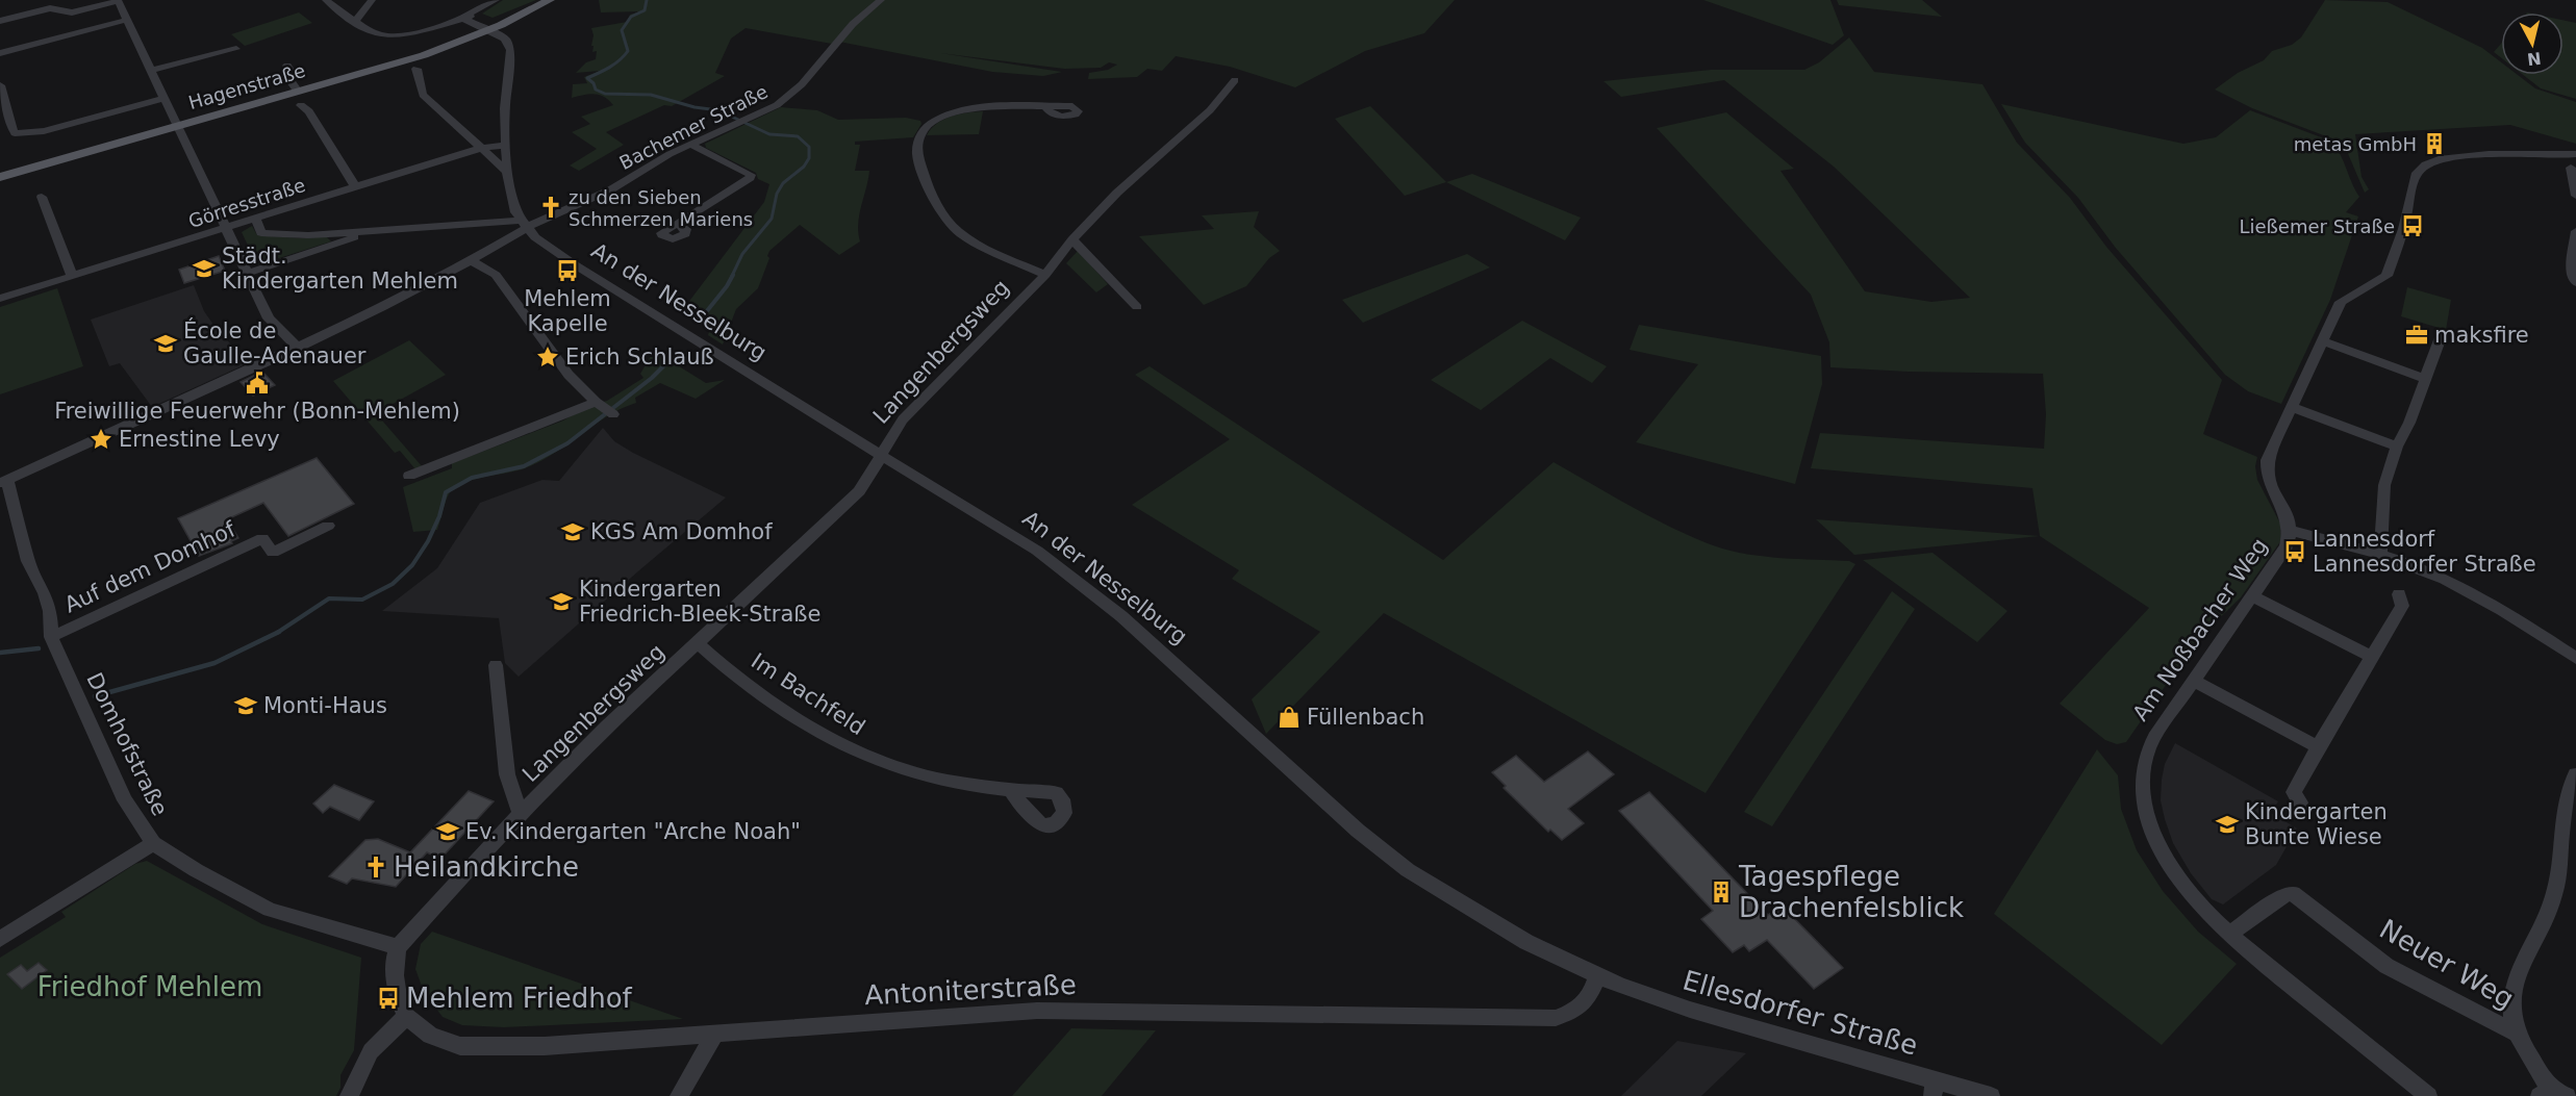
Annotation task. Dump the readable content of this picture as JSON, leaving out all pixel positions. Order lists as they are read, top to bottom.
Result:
{
  "streets": {
    "main road": ["Hagenstraße"],
    "street": [
      "Bachemer Straße",
      "Görresstraße",
      "An der Nesselburg",
      "Langenbergsweg",
      "Auf dem Domhof",
      "Am Noßbacher Weg",
      "Im Bachfeld",
      "Domhofstraße",
      "Neuer Weg",
      "Antoniterstraße",
      "Ellesdorfer Straße"
    ]
  },
  "crossings": [
    ["Bachemer Straße", "An der Nesselburg"],
    ["An der Nesselburg", "Langenbergsweg"],
    ["An der Nesselburg", "Antoniterstraße"],
    ["An der Nesselburg", "Ellesdorfer Straße"],
    ["Langenbergsweg", "Im Bachfeld"],
    ["Langenbergsweg", "Domhofstraße"],
    ["Auf dem Domhof", "Domhofstraße"],
    ["Am Noßbacher Weg", "Neuer Weg"],
    ["Antoniterstraße", "Ellesdorfer Straße"]
  ],
  "parks": ["Friedhof Mehlem"],
  "places": {
    "building": ["metas GmbH", "Tagespflege Drachenfelsblick"],
    "church": ["zu den Sieben Schmerzen Mariens", "Heilandkirche"],
    "bus stop": [
      "Ließemer Straße",
      "Mehlem Kapelle",
      "Lannesdorf Lannesdorfer Straße",
      "Mehlem Friedhof"
    ],
    "school or university": [
      "Städt. Kindergarten Mehlem",
      "École de Gaulle-Adenauer",
      "KGS Am Domhof",
      "Kindergarten Friedrich-Bleek-Straße",
      "Monti-Haus",
      "Kindergarten Bunte Wiese",
      "Ev. Kindergarten \"Arche Noah\""
    ],
    "office": ["maksfire"],
    "place": ["Erich Schlauß", "Ernestine Levy"],
    "public building": ["Freiwillige Feuerwehr (Bonn-Mehlem)"],
    "shop": ["Füllenbach"]
  },
  "north": "bottom"
}
